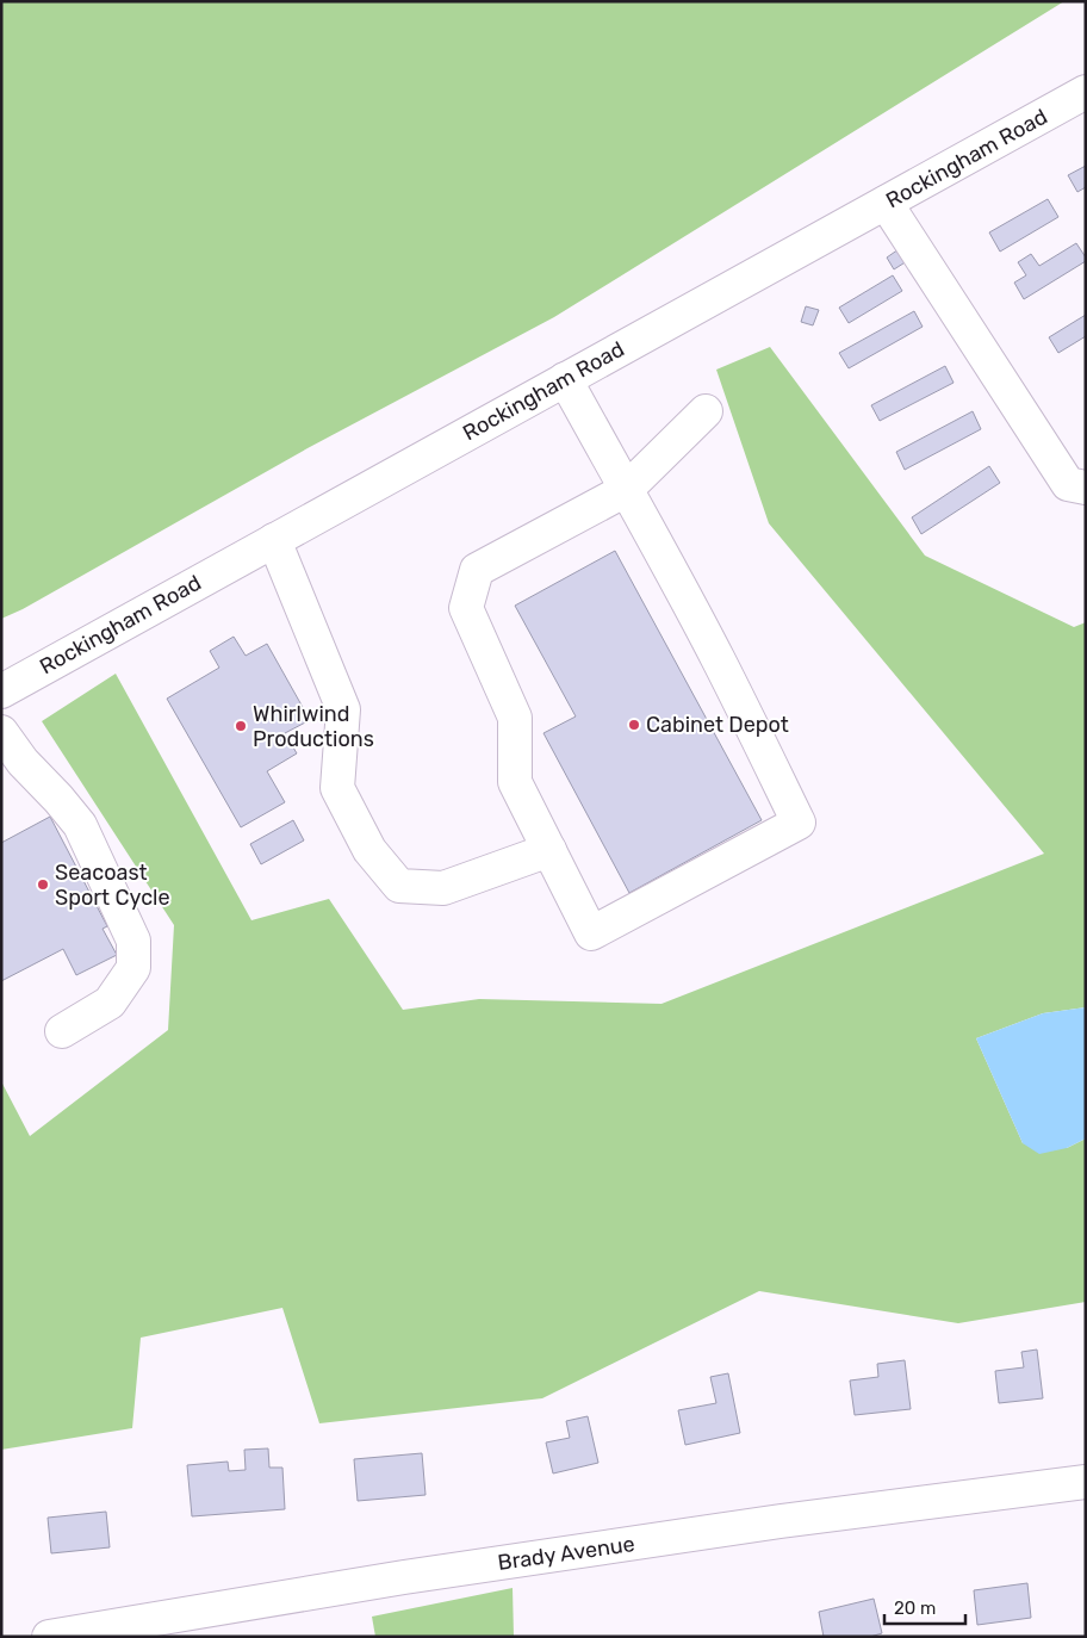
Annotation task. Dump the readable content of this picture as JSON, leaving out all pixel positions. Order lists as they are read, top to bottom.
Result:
{
  "streets": {
    "main road": ["Rockingham Road", "Brady Avenue"]
  },
  "places": ["Cabinet Depot", "Whirlwind Productions", "Seacoast Sport Cycle"],
  "scale_bar": "20 m"
}
